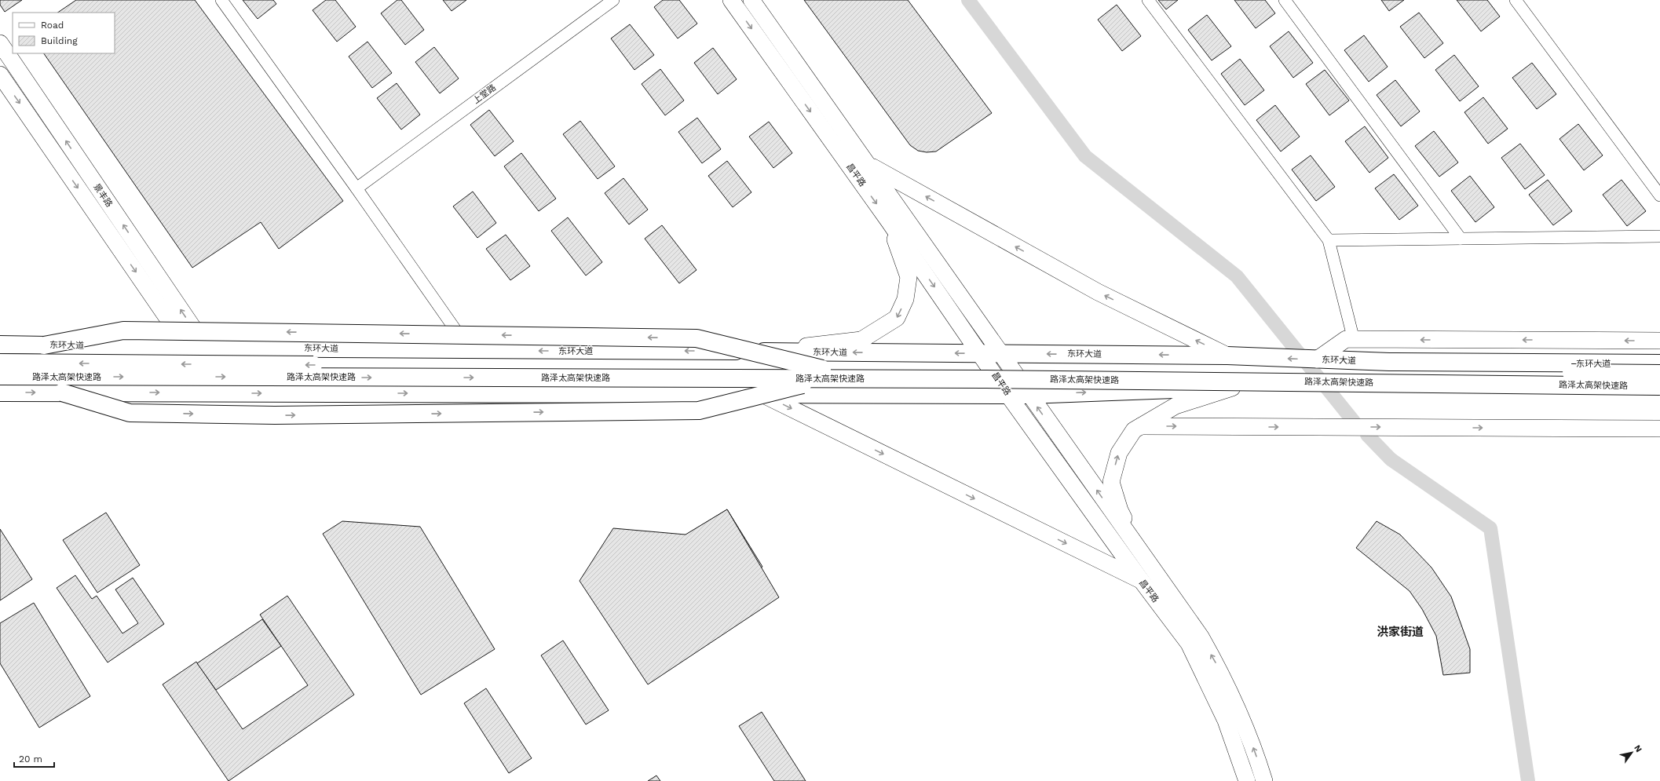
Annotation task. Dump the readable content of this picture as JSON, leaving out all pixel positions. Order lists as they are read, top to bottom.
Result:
{
  "streets": {
    "main road": [
      "昌平路",
      "景丰路",
      "东环大道",
      "路泽太高架快速路"
    ],
    "street": ["上堂路"]
  },
  "crossings": [
    ["昌平路", "东环大道"],
    ["景丰路", "东环大道"]
  ],
  "districts": ["洪家街道"],
  "legend": ["Road", "Building"],
  "scale_bar": "20 m",
  "north": "top right"
}
